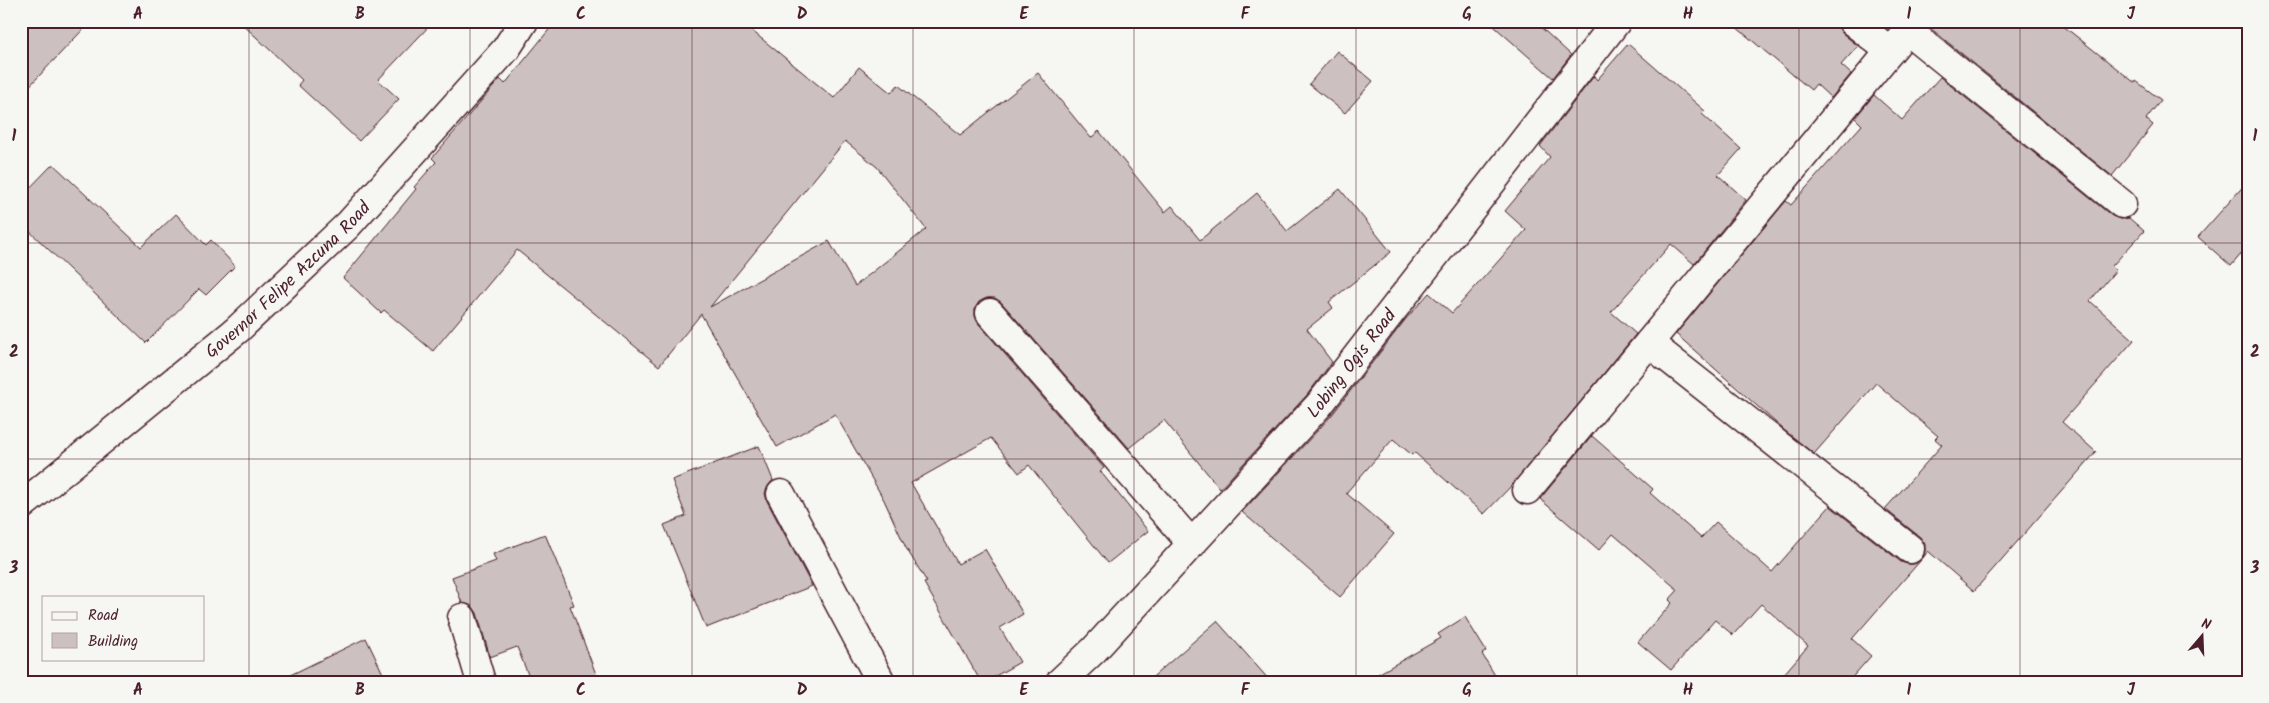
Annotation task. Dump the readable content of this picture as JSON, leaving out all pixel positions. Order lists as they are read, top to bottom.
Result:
{
  "streets": {
    "street": ["Governor Felipe Azcuna Road", "Lobing Ogis Road"]
  },
  "legend": ["Road", "Building"],
  "north": "top",
  "grid": {
    "columns": [
      "A",
      "B",
      "C",
      "D",
      "E",
      "F",
      "G",
      "H",
      "I",
      "J"
    ],
    "rows": ["1", "2", "3"]
  }
}
